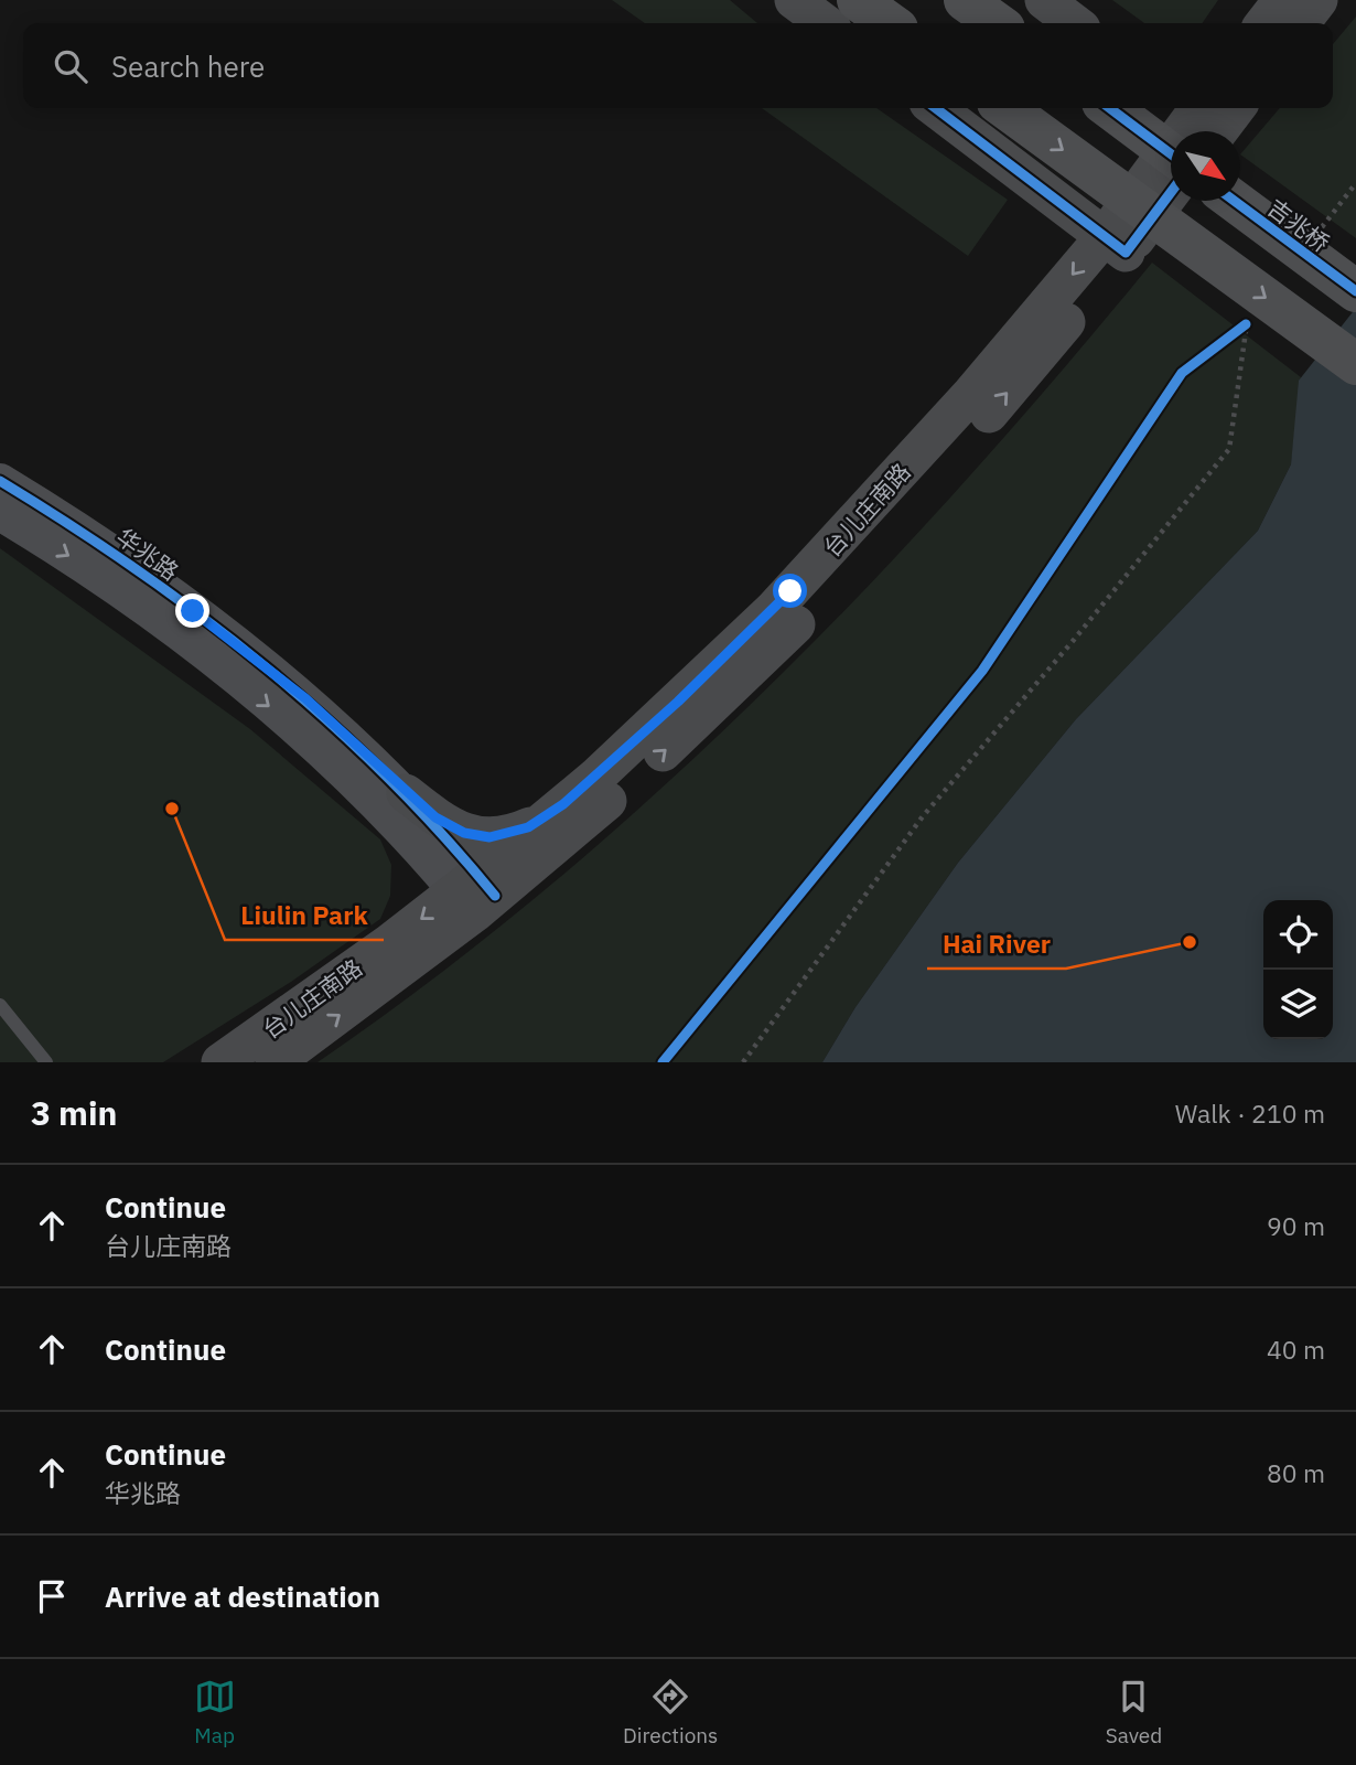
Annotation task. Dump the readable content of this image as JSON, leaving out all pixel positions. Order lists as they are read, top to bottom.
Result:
{
  "streets": {
    "main road": ["吉兆桥", "台儿庄南路"],
    "street": ["华兆路"]
  },
  "crossings": [
    ["台儿庄南路", "华兆路"]
  ],
  "places": ["Liulin Park", "Hai River"],
  "north": "bottom right",
  "page": {
    "search": "Search here",
    "heading": ["3 min", "Walk · 210 m"],
    "list": [
      ["Continue", "台儿庄南路", "90 m"],
      ["Continue", "40 m"],
      ["Continue", "华兆路", "80 m"],
      "Arrive at destination"
    ],
    "nav": ["Map", "Directions", "Saved"]
  }
}
